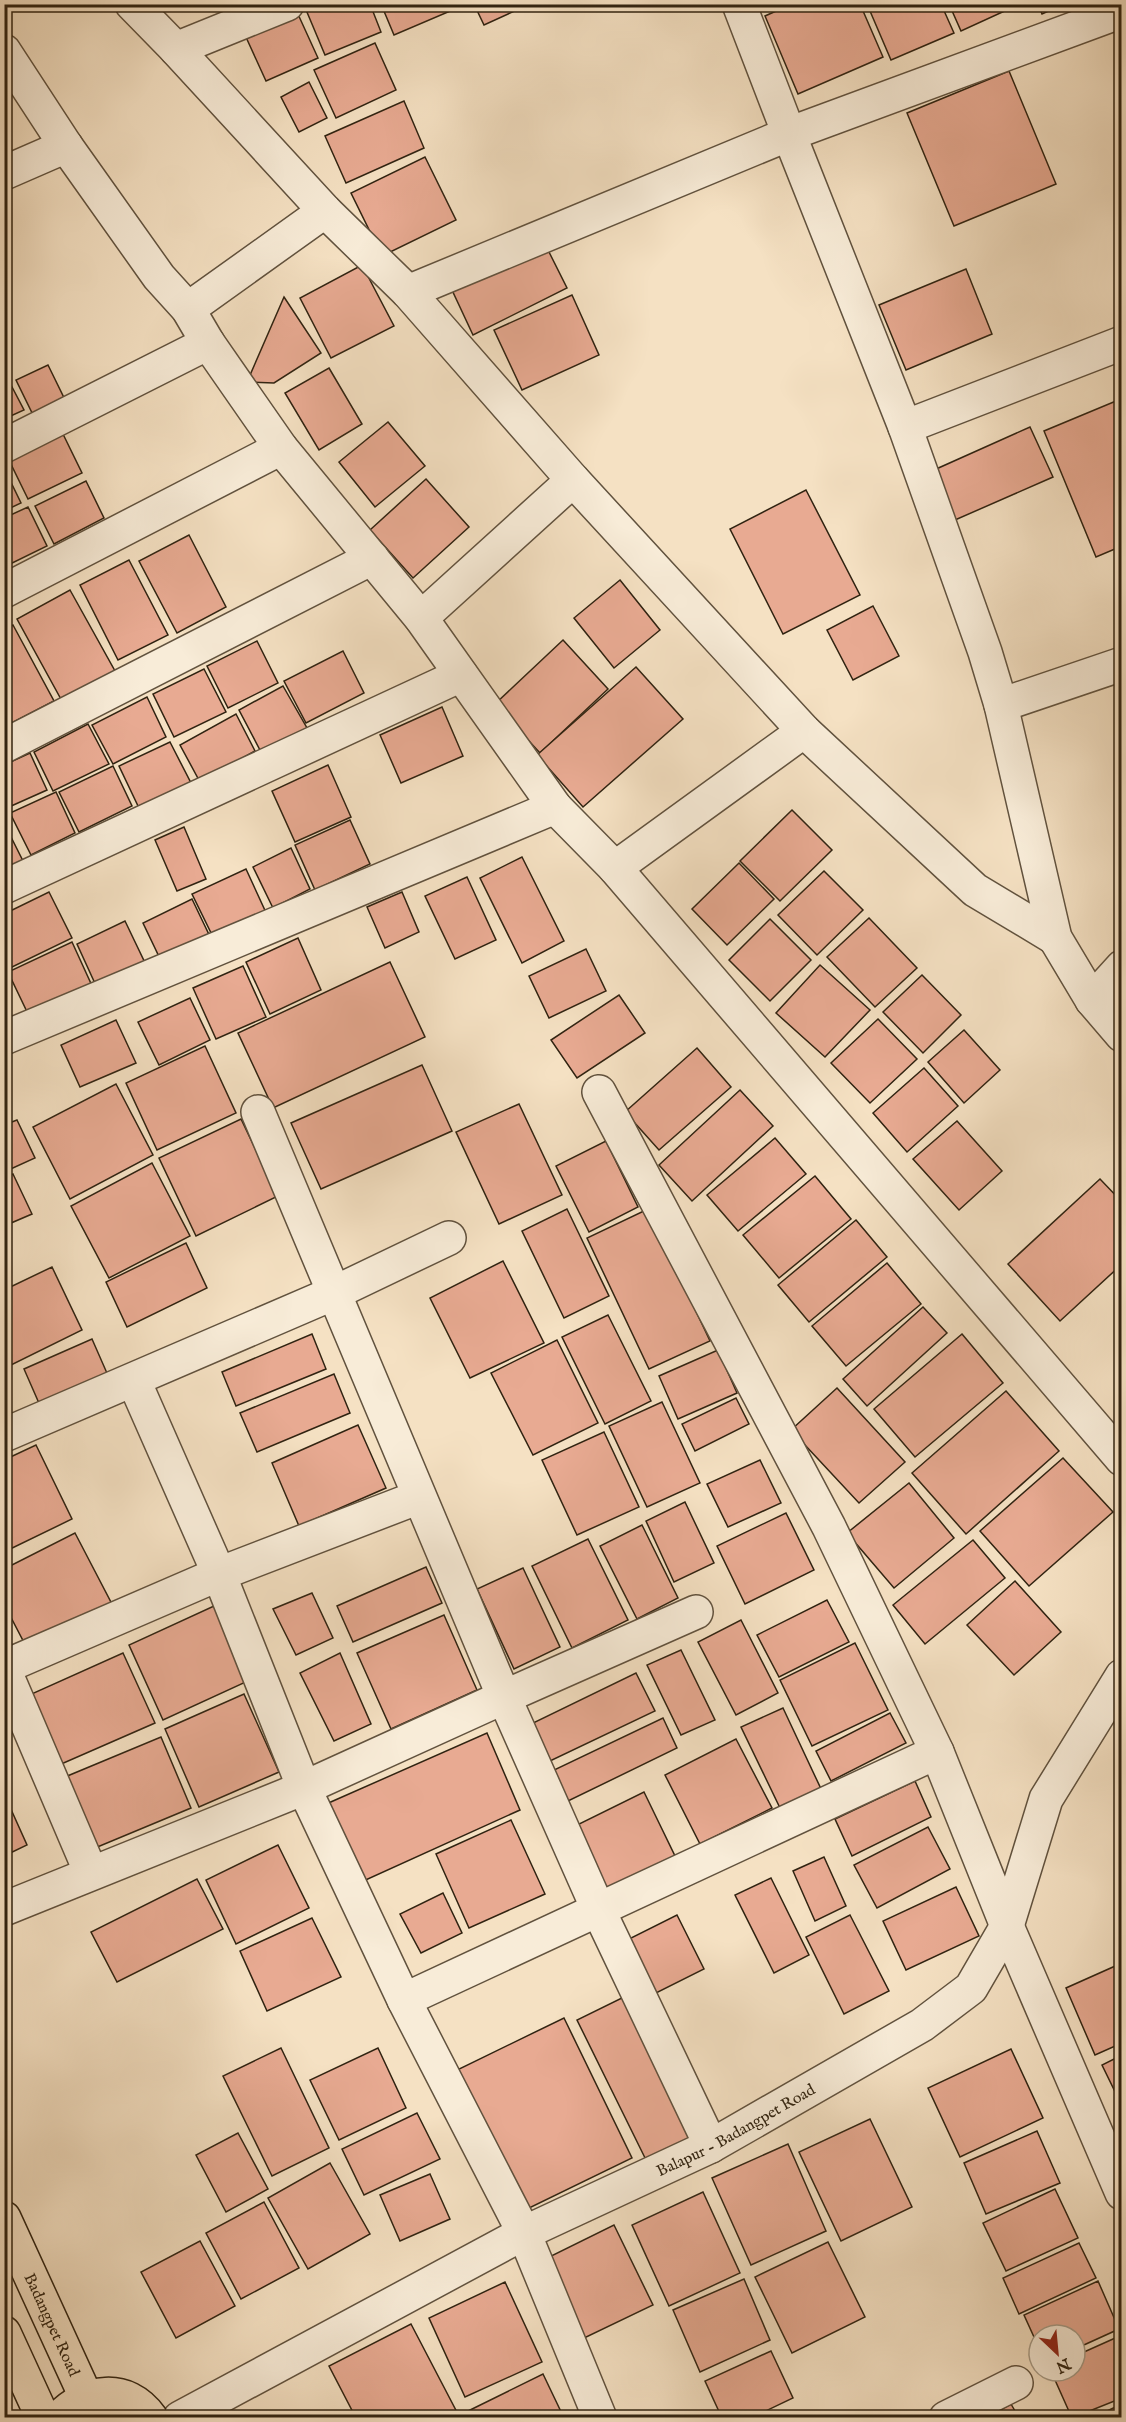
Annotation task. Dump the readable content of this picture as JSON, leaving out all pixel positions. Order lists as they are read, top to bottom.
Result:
{
  "streets": {
    "main road": ["Badangpet Road"],
    "street": ["Balapur - Badangpet Road"]
  },
  "north": "bottom right"
}
